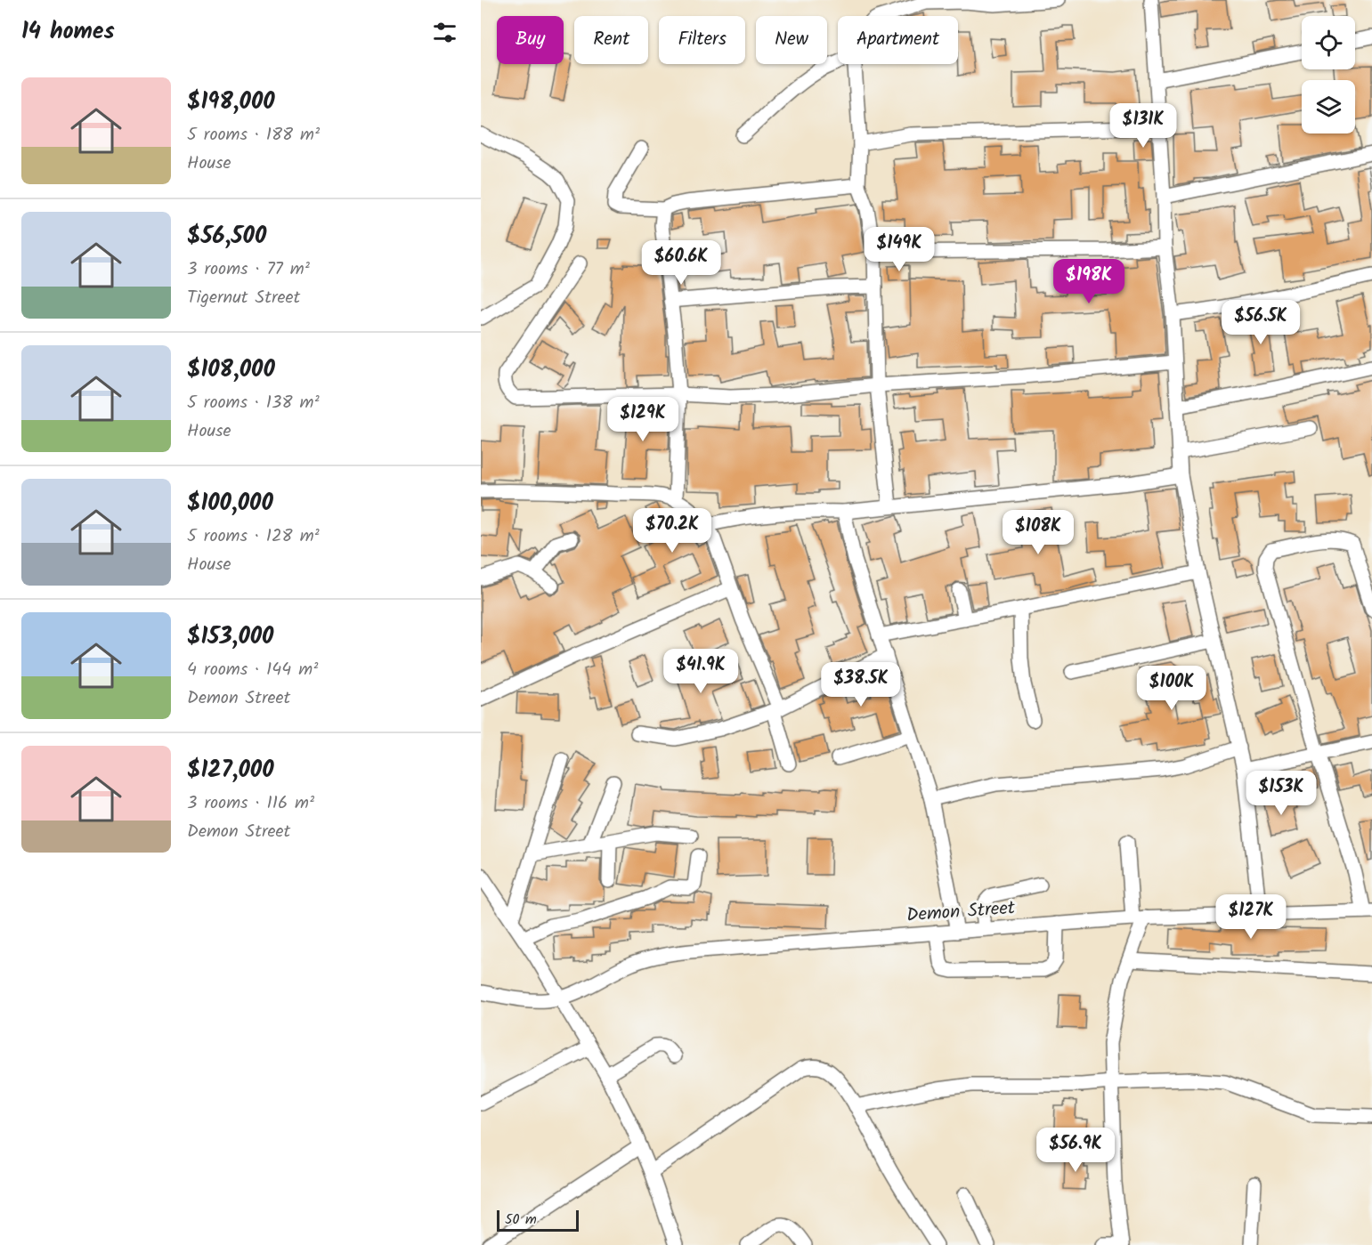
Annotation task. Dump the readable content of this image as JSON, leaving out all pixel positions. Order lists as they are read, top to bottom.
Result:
{
  "streets": {
    "street": ["Demon Street"]
  },
  "scale_bar": "50 m",
  "page": {
    "heading": "14 homes",
    "chip": [
      "Buy",
      "Rent",
      "Filters",
      "New",
      "Apartment"
    ],
    "list": [
      {
        "name": "$198,000",
        "note": "5 rooms · 188 m² · House"
      },
      {
        "name": "$56,500",
        "note": "3 rooms · 77 m² · Tigernut Street"
      },
      {
        "name": "$108,000",
        "note": "5 rooms · 138 m² · House"
      },
      {
        "name": "$100,000",
        "note": "5 rooms · 128 m² · House"
      },
      {
        "name": "$153,000",
        "note": "4 rooms · 144 m² · Demon Street"
      },
      {
        "name": "$127,000",
        "note": "3 rooms · 116 m² · Demon Street"
      }
    ],
    "price": [
      "$131K",
      "$149K",
      "$60.6K",
      "$198K",
      "$56.5K",
      "$129K",
      "$70.2K",
      "$108K",
      "$41.9K",
      "$38.5K",
      "$100K",
      "$153K",
      "$127K",
      "$56.9K"
    ],
    "scale": "50 m"
  }
}
